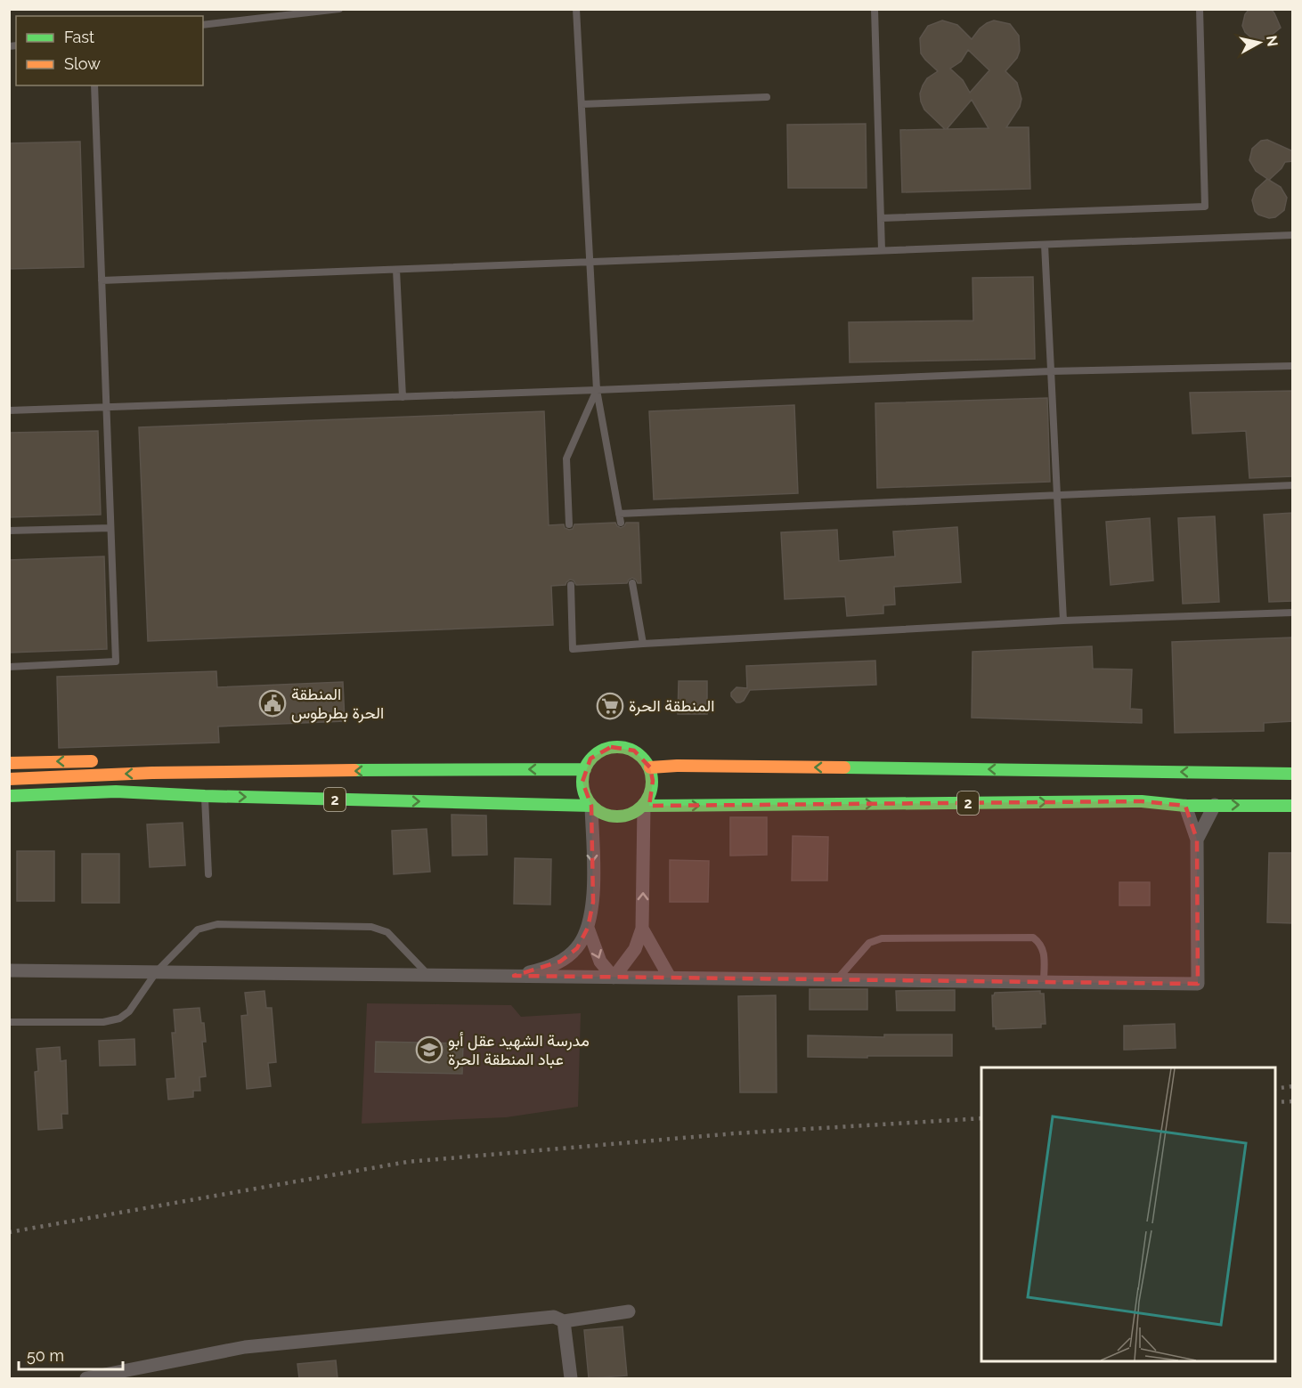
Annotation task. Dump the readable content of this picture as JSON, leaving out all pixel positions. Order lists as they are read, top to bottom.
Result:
{
  "streets": {
    "main road": ["2"]
  },
  "places": {
    "public building": ["المنطقة الحرة بطرطوس"],
    "supermarket": ["المنطقة الحرة"],
    "school or university": ["مدرسة الشهيد عقل أبو عباد المنطقة الحرة"]
  },
  "legend": ["Fast", "Slow"],
  "scale_bar": "50 m",
  "north": "right"
}
